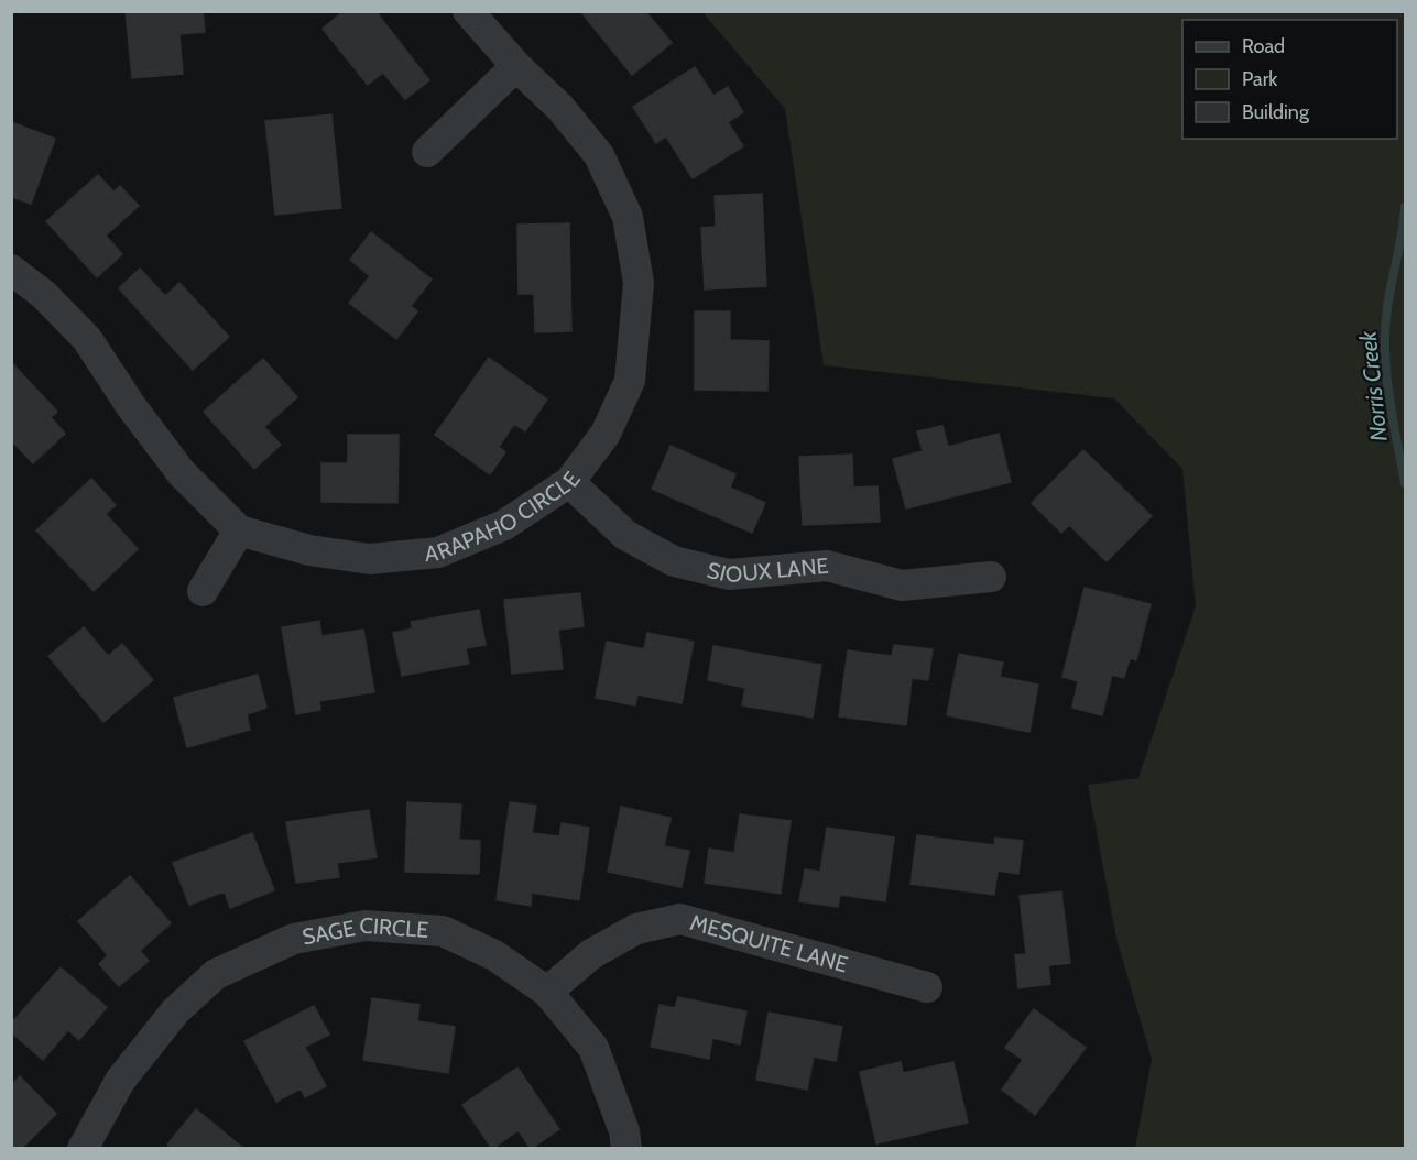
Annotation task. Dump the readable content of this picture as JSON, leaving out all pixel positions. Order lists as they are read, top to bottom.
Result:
{
  "streets": {
    "street": [
      "ARAPAHO CIRCLE",
      "SIOUX LANE",
      "SAGE CIRCLE",
      "MESQUITE LANE"
    ]
  },
  "crossings": [
    ["ARAPAHO CIRCLE", "SIOUX LANE"],
    ["SAGE CIRCLE", "MESQUITE LANE"]
  ],
  "water": ["Norris Creek"],
  "legend": ["Road", "Park", "Building"]
}
